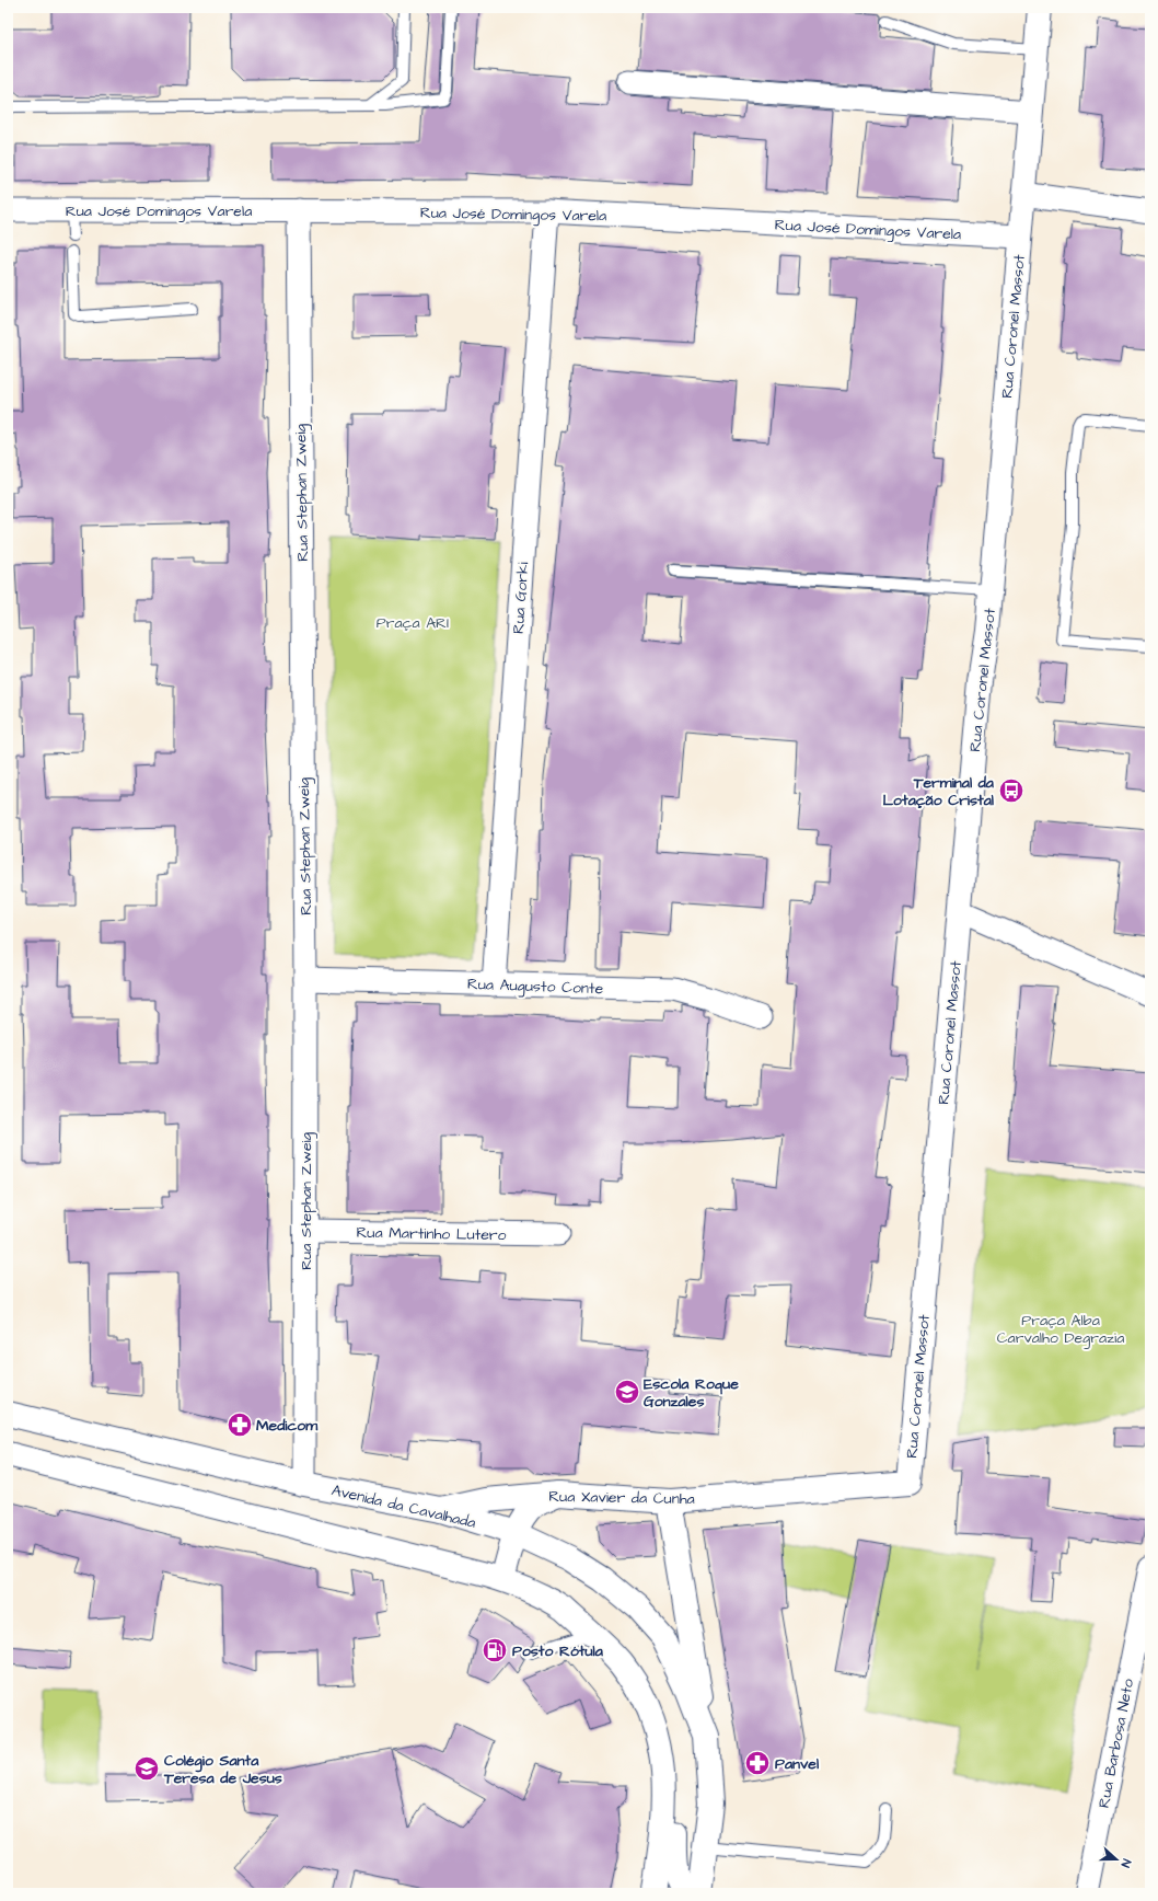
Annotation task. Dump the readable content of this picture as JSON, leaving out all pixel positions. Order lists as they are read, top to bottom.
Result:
{
  "streets": {
    "main road": ["Rua Coronel Massot", "Rua Xavier da Cunha", "Avenida da Cavalhada"],
    "street": [
      "Rua José Domingos Varela",
      "Rua Stephan Zweig",
      "Rua Gorki",
      "Rua Augusto Conte",
      "Rua Martinho Lutero",
      "Rua Barbosa Neto"
    ]
  },
  "crossings": [
    ["Rua José Domingos Varela", "Rua Coronel Massot"],
    ["Rua José Domingos Varela", "Rua Stephan Zweig"],
    ["Rua José Domingos Varela", "Rua Gorki"],
    ["Rua Coronel Massot", "Rua Xavier da Cunha"],
    ["Rua Stephan Zweig", "Rua Augusto Conte"],
    ["Rua Stephan Zweig", "Rua Martinho Lutero"],
    ["Rua Stephan Zweig", "Avenida da Cavalhada"],
    ["Rua Gorki", "Rua Augusto Conte"],
    ["Rua Xavier da Cunha", "Avenida da Cavalhada"]
  ],
  "parks": ["Praça ARI", "Praça Alba Carvalho Degrazia"],
  "places": {
    "bus stop": ["Terminal da Lotação Cristal"],
    "school or university": ["Escola Roque Gonzales", "Colégio Santa Teresa de Jesus"],
    "pharmacy": ["Medicom", "Panvel"],
    "fuel station": ["Posto Rótula"]
  },
  "north": "right"
}
